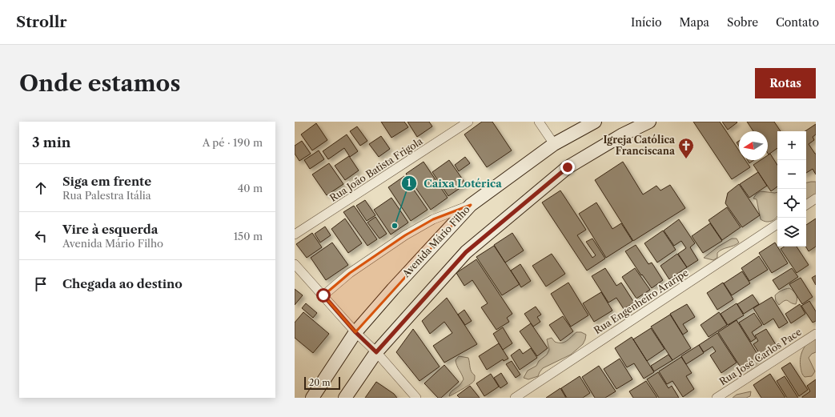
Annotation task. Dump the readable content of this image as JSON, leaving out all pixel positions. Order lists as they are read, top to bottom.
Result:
{
  "streets": {
    "main road": ["Avenida Mário Filho"],
    "street": ["Rua João Batista Frigola", "Rua Engenheiro Araripe", "Rua José Carlos Pace"]
  },
  "places": {
    "church": ["Igreja Católica Franciscana"],
    "other": ["Caixa Lotérica"]
  },
  "scale_bar": "20 m",
  "north": "left",
  "page": {
    "header": "Strollr",
    "nav": [
      "Início",
      "Mapa",
      "Sobre",
      "Contato"
    ],
    "buttons": "Rotas",
    "title": "Onde estamos",
    "heading": ["3 min", "A pé · 190 m"],
    "map_buttons": ["+", "−"],
    "list": [
      ["Siga em frente", "Rua Palestra Itália", "40 m"],
      ["Vire à esquerda", "Avenida Mário Filho", "150 m"],
      "Chegada ao destino"
    ],
    "scale": "20 m"
  }
}
